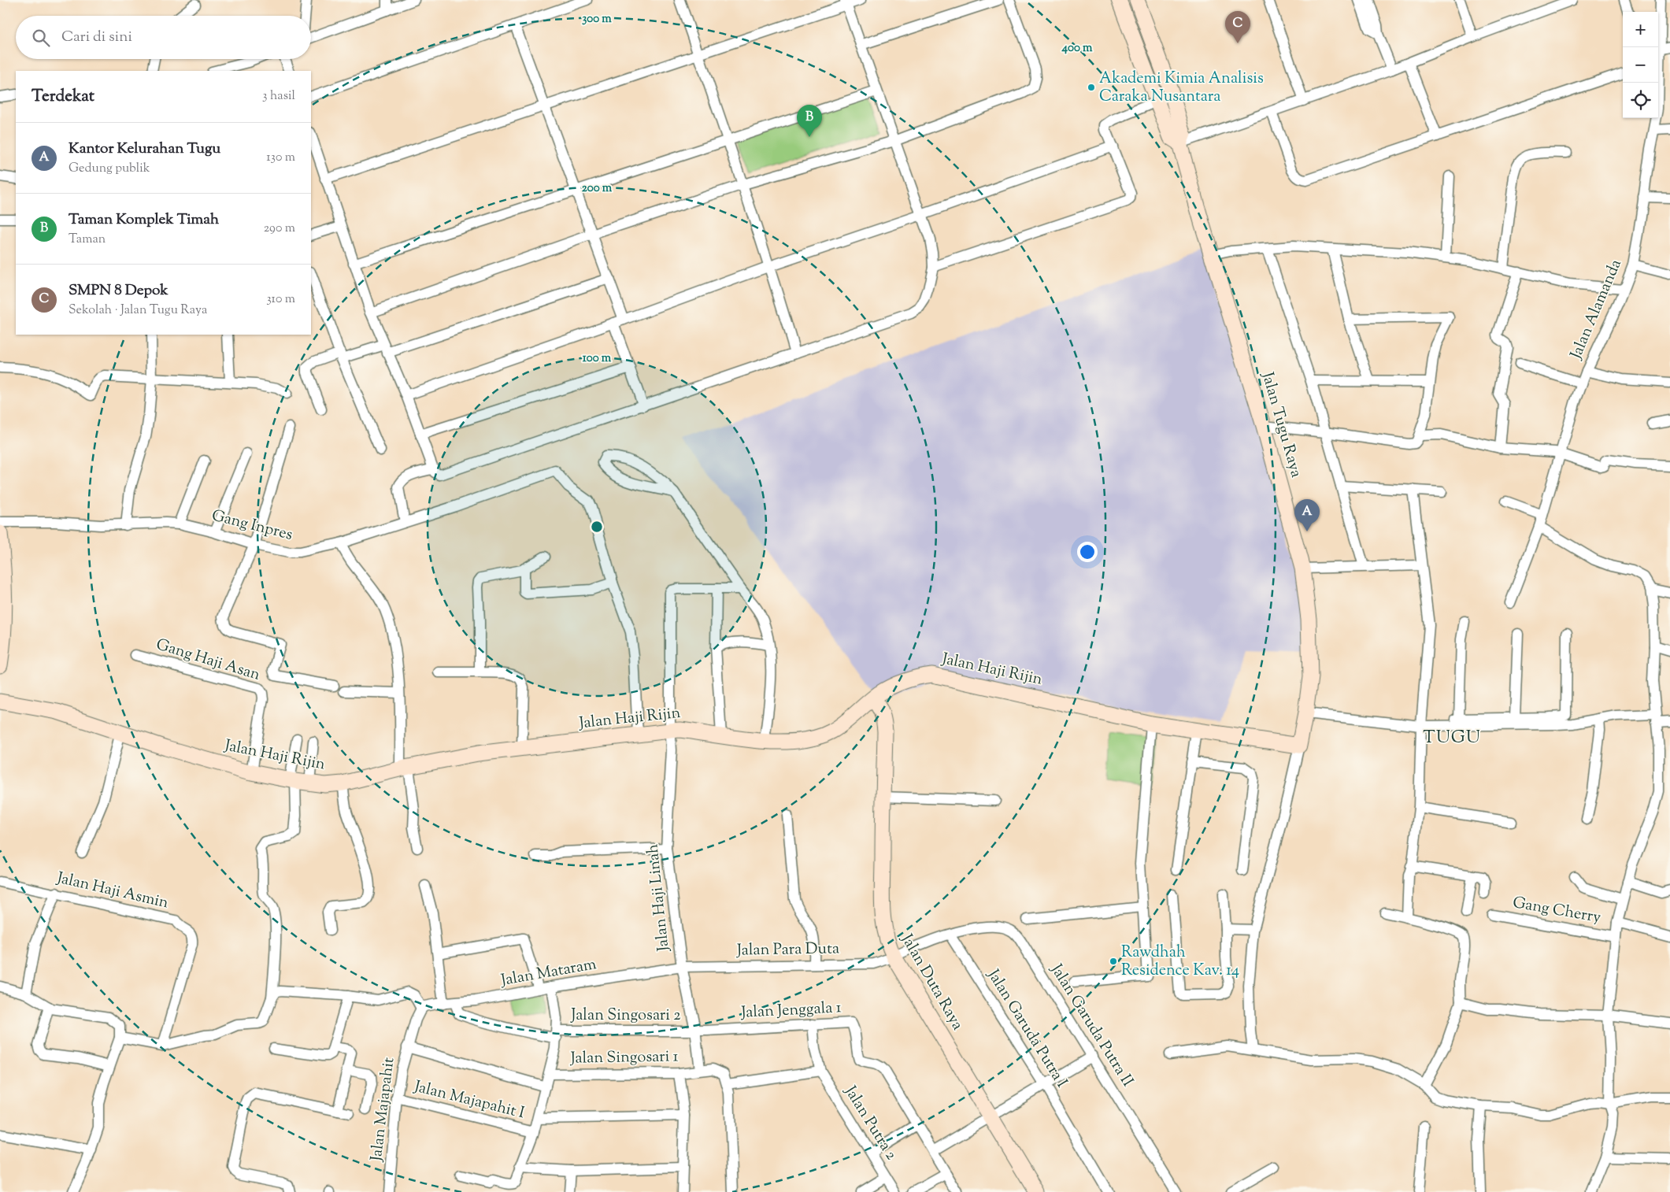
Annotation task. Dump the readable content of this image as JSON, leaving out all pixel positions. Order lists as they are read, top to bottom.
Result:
{
  "streets": {
    "street": [
      "Jalan Alamanda",
      "Jalan Tugu Raya",
      "Gang Inpres",
      "Gang Haji Asan",
      "Jalan Haji Rijin",
      "Jalan Haji Asmin",
      "Jalan Haji Linah",
      "Gang Cherry",
      "Jalan Para Duta",
      "Jalan Mataram",
      "Jalan Duta Raya",
      "Jalan Jenggala 1",
      "Jalan Singosari 2",
      "Jalan Garuda Putra II",
      "Jalan Garuda Putra I",
      "Jalan Singosari 1",
      "Jalan Majapahit I",
      "Jalan Majapahit",
      "Jalan Putra 2"
    ]
  },
  "crossings": [
    ["Jalan Tugu Raya", "Jalan Haji Rijin"],
    ["Gang Haji Asan", "Jalan Haji Rijin"],
    ["Jalan Haji Rijin", "Jalan Haji Linah"],
    ["Jalan Haji Rijin", "Jalan Duta Raya"],
    ["Jalan Haji Linah", "Jalan Para Duta"],
    ["Jalan Haji Linah", "Jalan Mataram"],
    ["Jalan Haji Linah", "Jalan Jenggala 1"],
    ["Jalan Haji Linah", "Jalan Singosari 2"],
    ["Jalan Haji Linah", "Jalan Singosari 1"],
    ["Jalan Para Duta", "Jalan Mataram"],
    ["Jalan Para Duta", "Jalan Duta Raya"],
    ["Jalan Mataram", "Jalan Singosari 2"],
    ["Jalan Mataram", "Jalan Majapahit"],
    ["Jalan Jenggala 1", "Jalan Singosari 2"],
    ["Jalan Jenggala 1", "Jalan Putra 2"],
    ["Jalan Garuda Putra II", "Jalan Garuda Putra I"],
    ["Jalan Majapahit I", "Jalan Majapahit"]
  ],
  "districts": ["TUGU"],
  "places": ["Akademi Kimia Analisis Caraka Nusantara", "Rawdhah Residence Kav. 14"],
  "page": {
    "pins": ["C", "B", "A"],
    "map_buttons": ["+", "−"],
    "search": "Cari di sini",
    "heading": ["Terdekat", "3 hasil"],
    "list": [
      {
        "mark": "A",
        "name": "Kantor Kelurahan Tugu",
        "note": "Gedung publik",
        "value": "130 m"
      },
      {
        "mark": "B",
        "name": "Taman Komplek Timah",
        "note": "Taman",
        "value": "290 m"
      },
      {
        "mark": "C",
        "name": "SMPN 8 Depok",
        "note": "Sekolah · Jalan Tugu Raya",
        "value": "310 m"
      }
    ]
  },
  "rings": [
    "300 m",
    "400 m",
    "200 m",
    "100 m"
  ]
}
